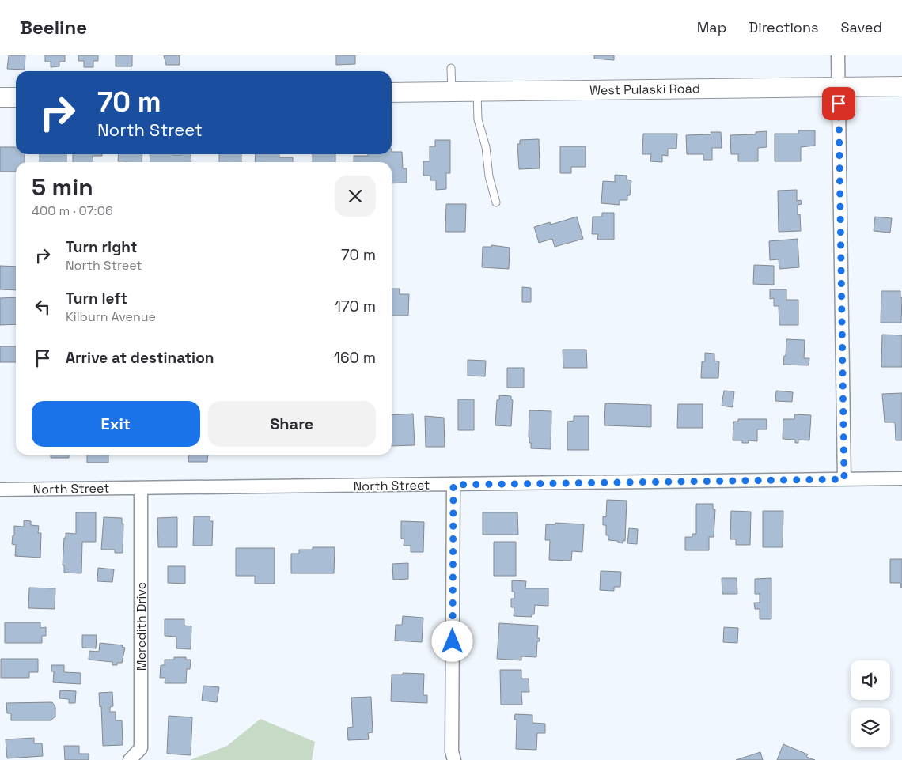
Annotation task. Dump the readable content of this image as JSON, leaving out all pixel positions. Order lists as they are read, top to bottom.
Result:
{
  "streets": {
    "main road": ["West Pulaski Road"],
    "street": ["North Street", "Meredith Drive"]
  },
  "crossings": [
    ["North Street", "Meredith Drive"]
  ],
  "page": {
    "header": "Beeline",
    "nav": ["Map", "Directions", "Saved"],
    "turn": ["70 m", "North Street"],
    "heading": ["5 min", "400 m · 07:06"],
    "list": [
      {
        "name": "Turn right",
        "note": "North Street",
        "value": "70 m"
      },
      {
        "name": "Turn left",
        "note": "Kilburn Avenue",
        "value": "170 m"
      },
      {
        "name": "Arrive at destination",
        "value": "160 m"
      }
    ],
    "buttons": ["Exit", "Share"]
  }
}
